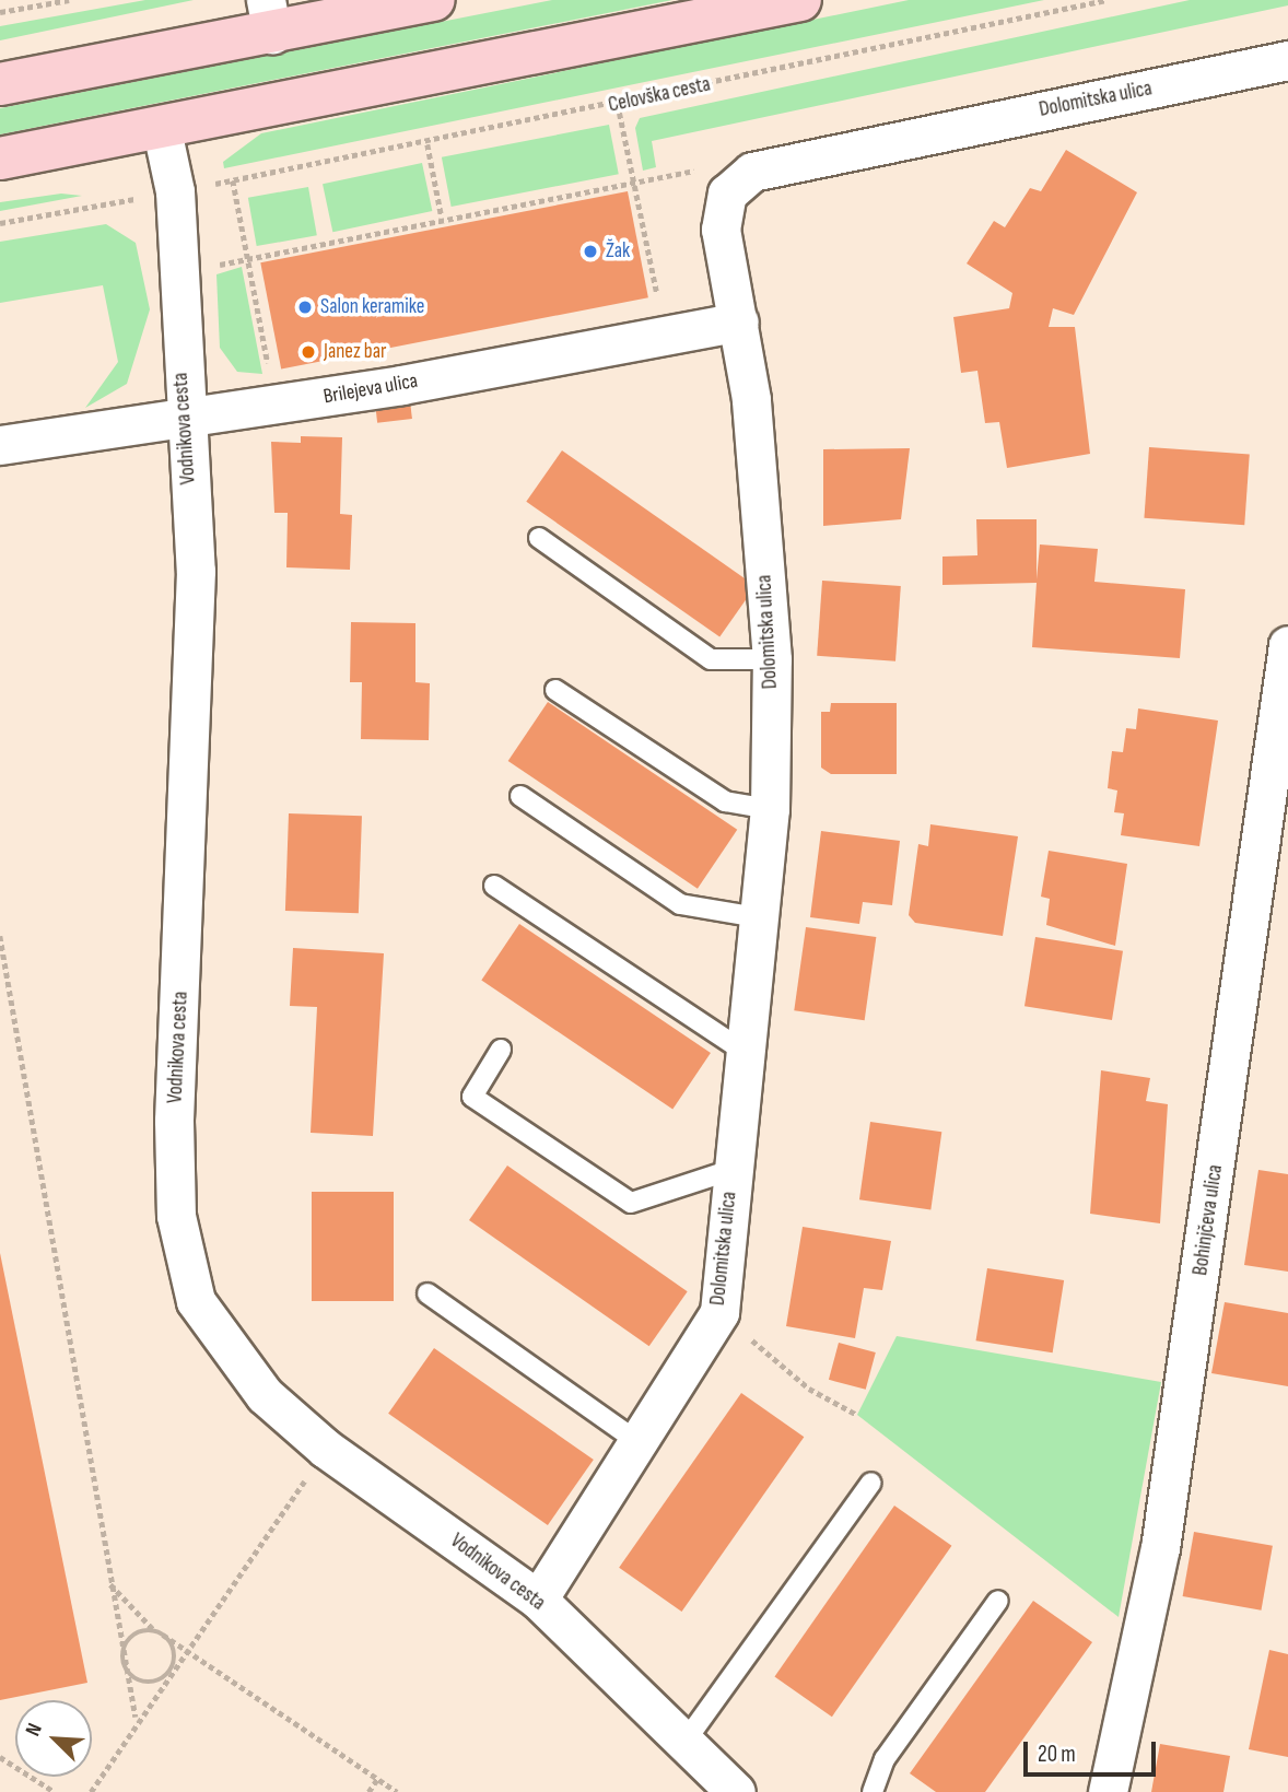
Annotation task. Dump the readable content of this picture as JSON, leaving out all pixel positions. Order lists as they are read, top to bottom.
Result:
{
  "streets": {
    "street": [
      "Dolomitska ulica",
      "Brilejeva ulica",
      "Vodnikova cesta",
      "Bohinjčeva ulica"
    ],
    "path": ["Celovška cesta"]
  },
  "crossings": [
    ["Dolomitska ulica", "Brilejeva ulica"],
    ["Dolomitska ulica", "Vodnikova cesta"],
    ["Brilejeva ulica", "Vodnikova cesta"]
  ],
  "places": ["Žak", "Salon keramike", "Janez bar"],
  "scale_bar": "20 m",
  "north": "top left"
}
